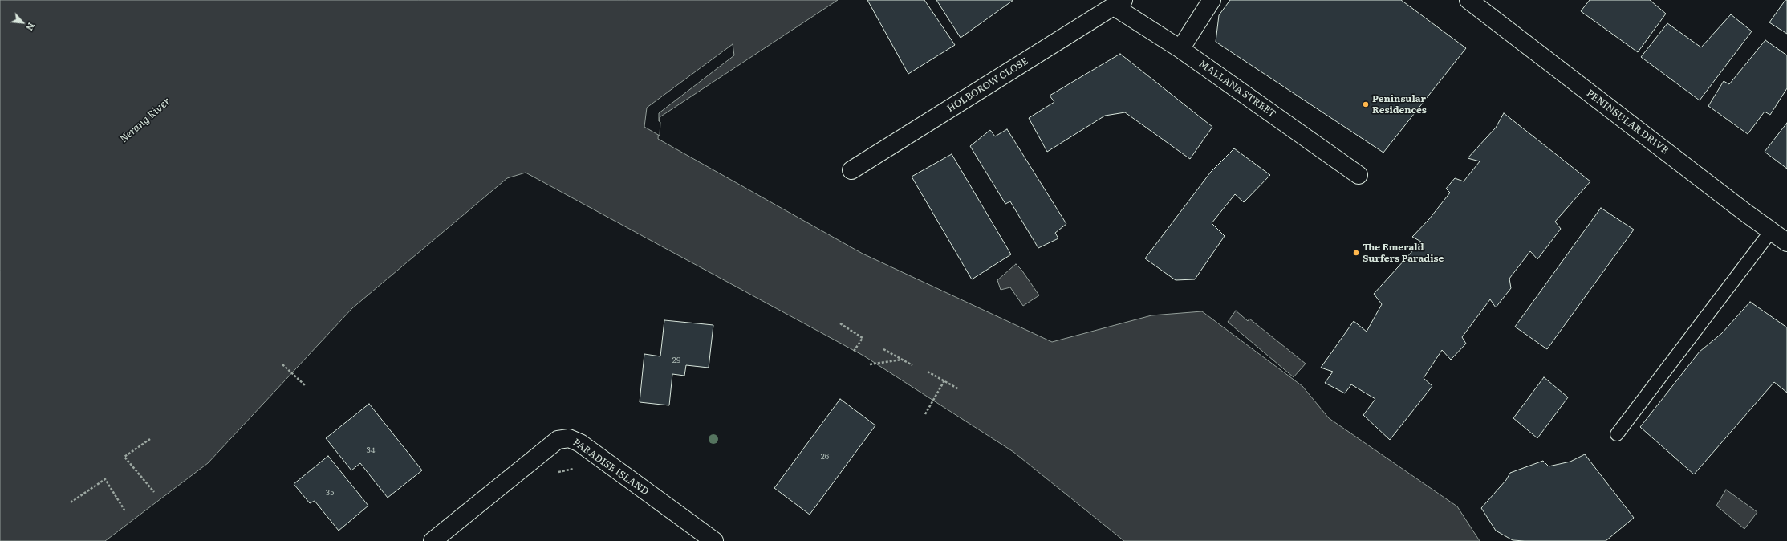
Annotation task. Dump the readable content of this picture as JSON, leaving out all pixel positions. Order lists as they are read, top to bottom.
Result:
{
  "streets": {
    "street": [
      "HOLBOROW CLOSE",
      "MALLANA STREET",
      "PENINSULAR DRIVE",
      "PARADISE ISLAND"
    ]
  },
  "crossings": [
    ["HOLBOROW CLOSE", "MALLANA STREET"]
  ],
  "water": ["Nerang River"],
  "places": ["Peninsular Residences", "The Emerald Surfers Paradise"],
  "house_numbers": [
    "29",
    "34",
    "26",
    "35"
  ],
  "north": "bottom right"
}
